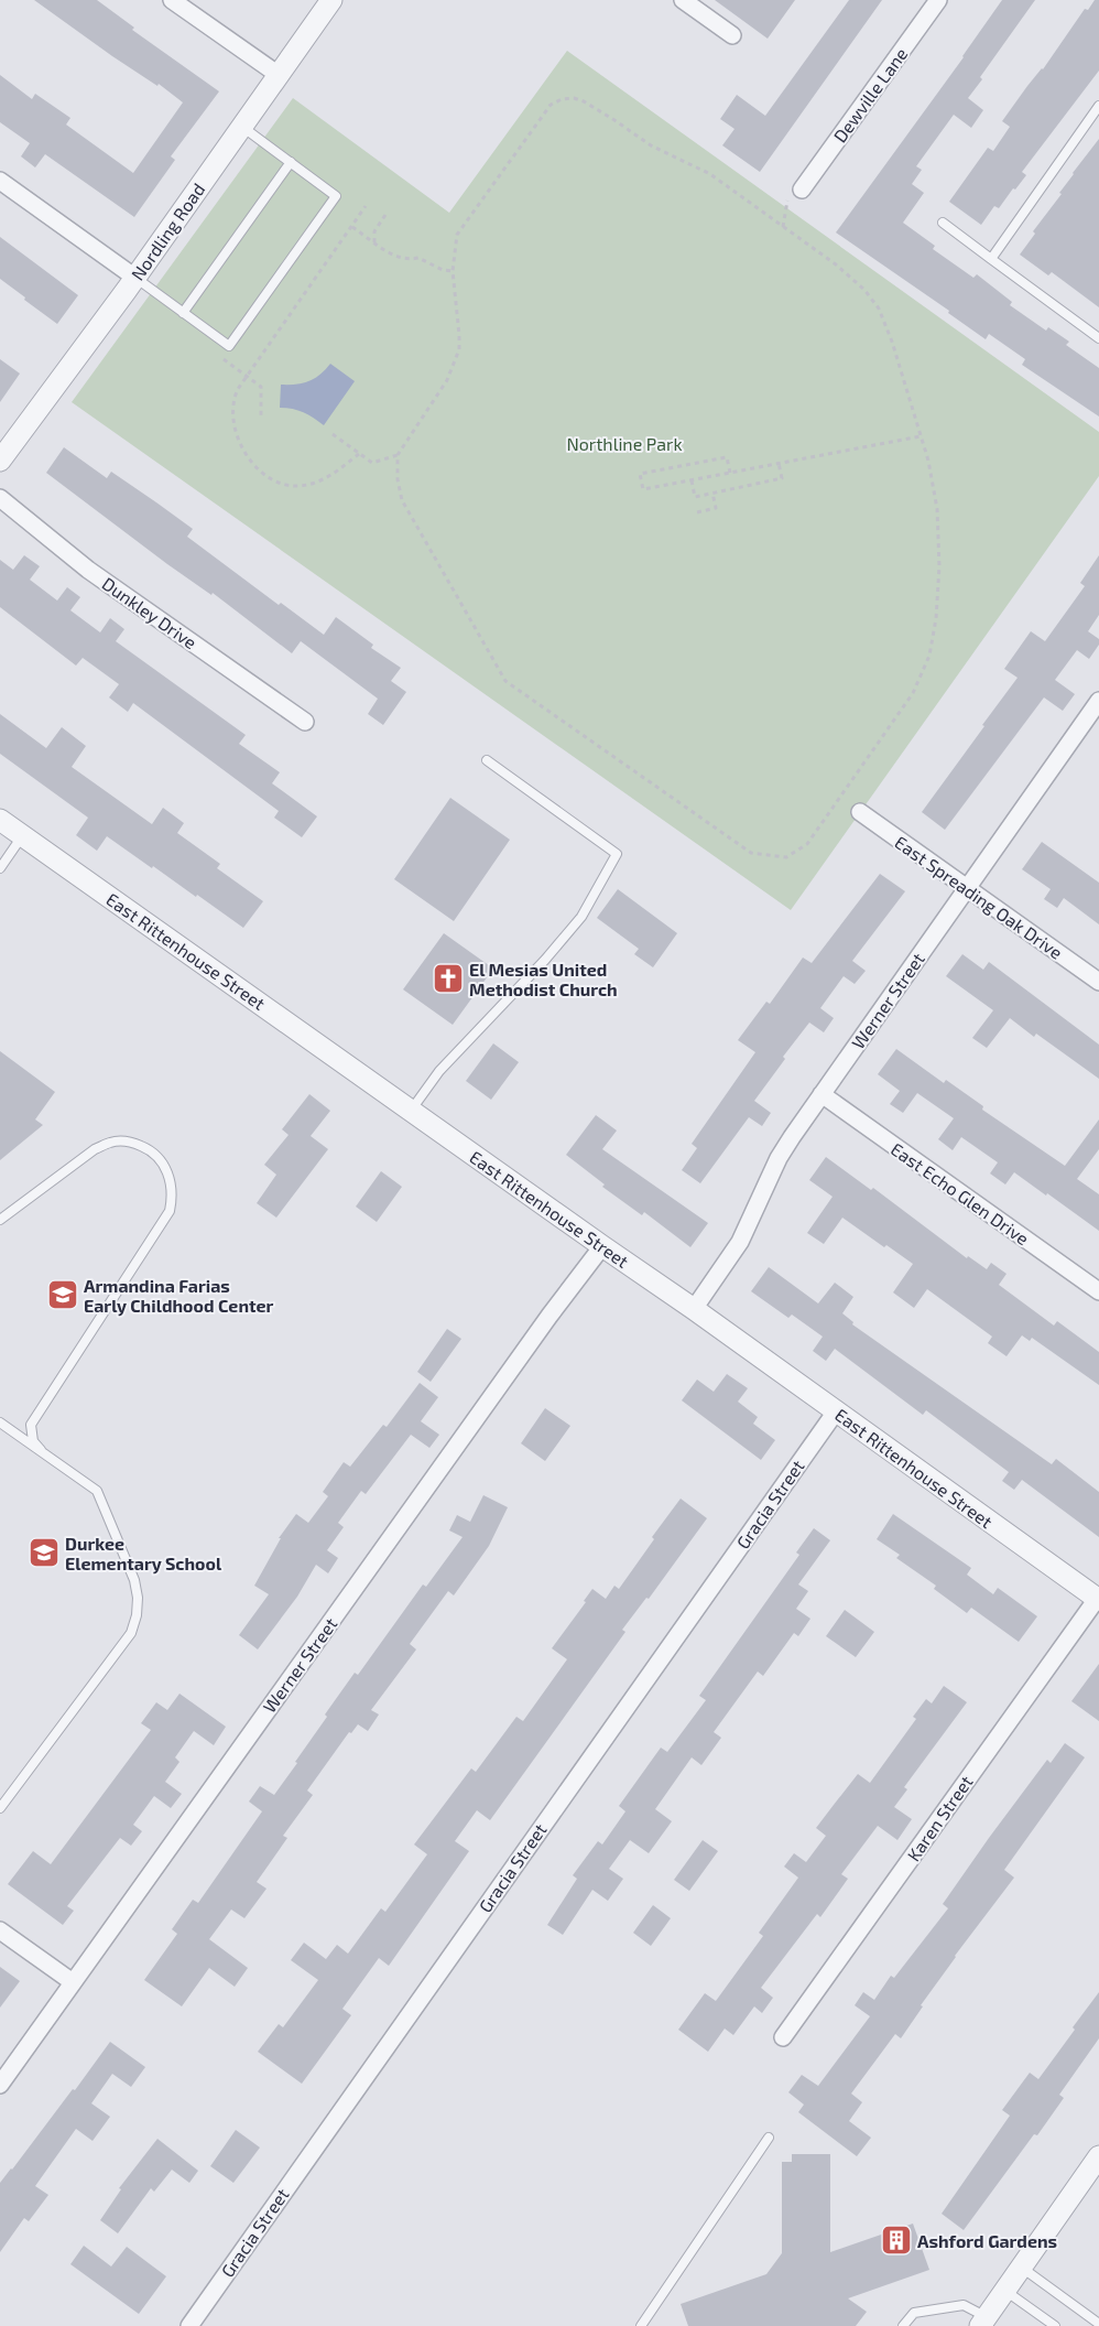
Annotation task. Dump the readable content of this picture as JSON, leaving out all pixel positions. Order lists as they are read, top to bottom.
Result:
{
  "streets": {
    "street": [
      "Dewville Lane",
      "Nordling Road",
      "Dunkley Drive",
      "East Spreading Oak Drive",
      "East Rittenhouse Street",
      "Werner Street",
      "East Echo Glen Drive",
      "Gracia Street",
      "Karen Street"
    ]
  },
  "crossings": [
    ["East Spreading Oak Drive", "Werner Street"],
    ["East Rittenhouse Street", "Werner Street"],
    ["East Rittenhouse Street", "Gracia Street"],
    ["East Rittenhouse Street", "Karen Street"],
    ["Werner Street", "East Echo Glen Drive"]
  ],
  "parks": ["Northline Park"],
  "places": {
    "church": ["El Mesias United Methodist Church"],
    "school or university": ["Armandina Farias Early Childhood Center", "Durkee Elementary School"],
    "building": ["Ashford Gardens"]
  }
}
